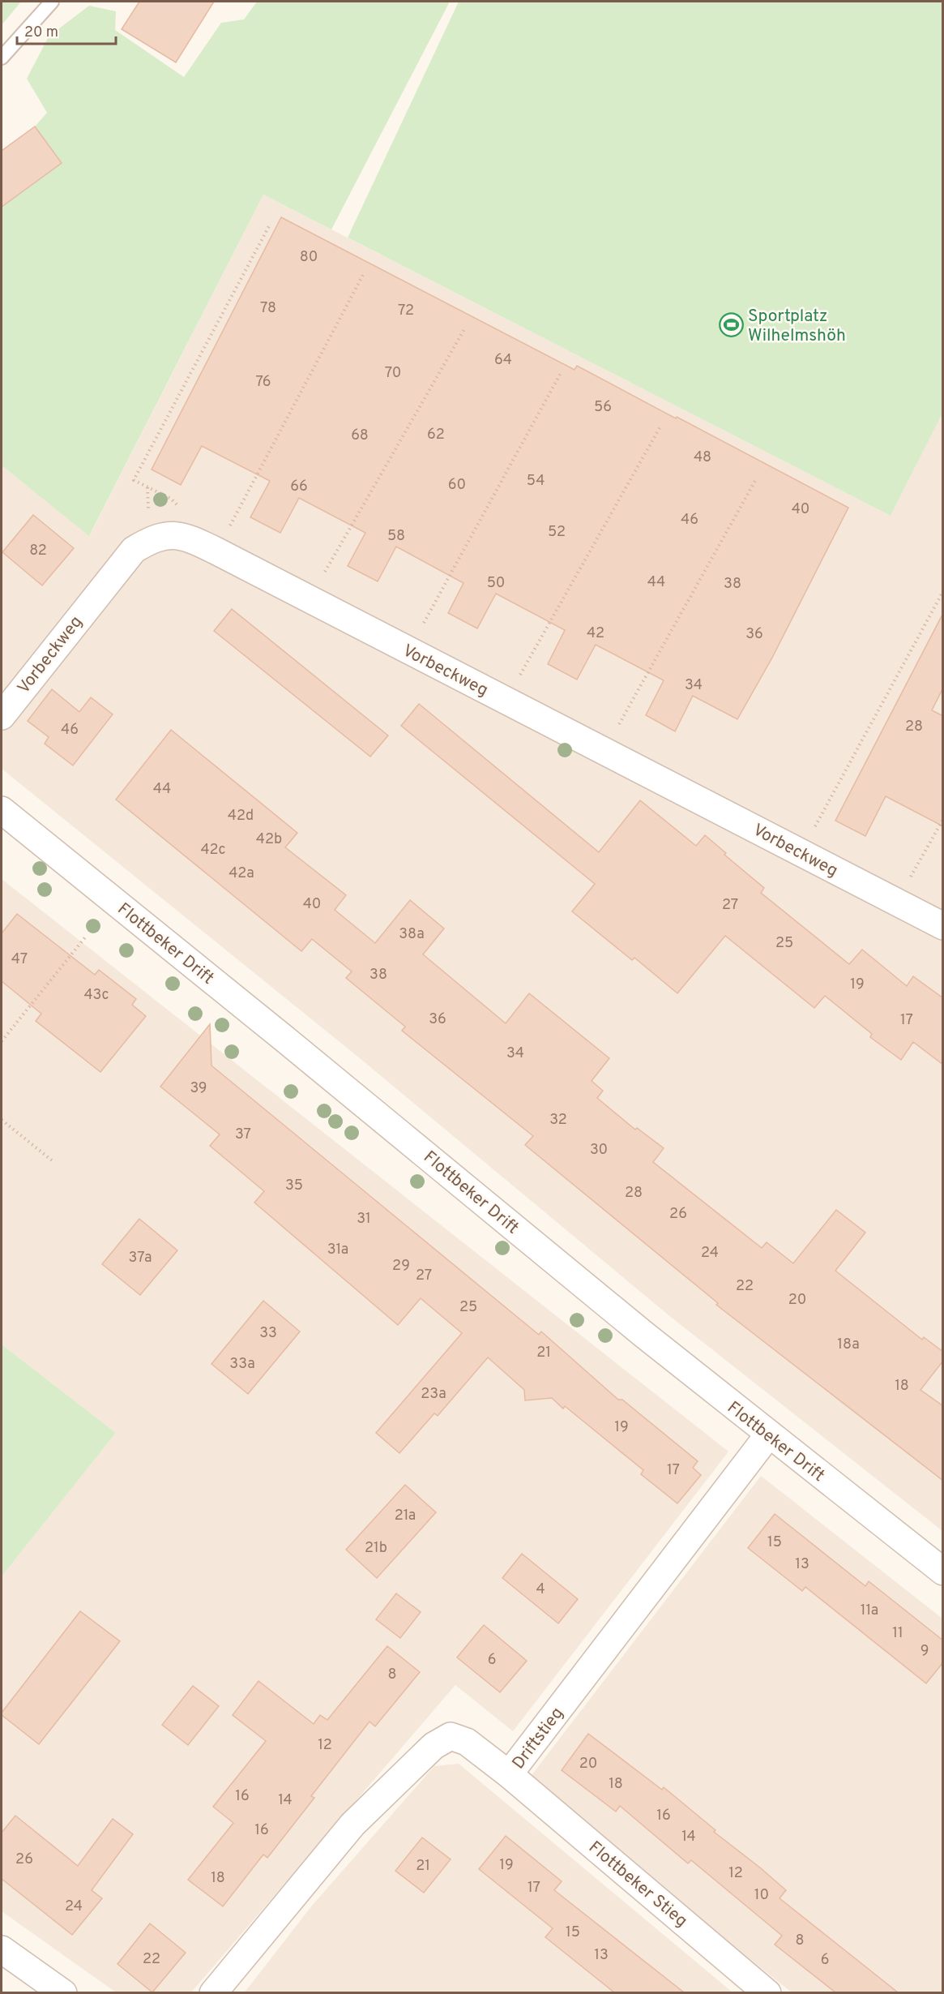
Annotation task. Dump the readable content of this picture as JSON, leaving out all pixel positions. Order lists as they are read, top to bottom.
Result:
{
  "streets": {
    "street": [
      "Vorbeckweg",
      "Flottbeker Drift",
      "Driftstieg",
      "Flottbeker Stieg"
    ]
  },
  "crossings": [
    ["Flottbeker Drift", "Driftstieg"],
    ["Driftstieg", "Flottbeker Stieg"]
  ],
  "places": {
    "sports": ["Sportplatz Wilhelmshöh"]
  },
  "house_numbers": [
    "80",
    "78",
    "72",
    "64",
    "70",
    "76",
    "56",
    "62",
    "68",
    "48",
    "54",
    "60",
    "66",
    "40",
    "46",
    "52",
    "58",
    "82",
    "44",
    "50",
    "38",
    "42",
    "36",
    "34",
    "28",
    "46",
    "44",
    "42d",
    "42b",
    "42c",
    "42a",
    "40",
    "27",
    "38a",
    "25",
    "47",
    "38",
    "19",
    "43c",
    "36",
    "17",
    "34",
    "39",
    "32",
    "37",
    "30",
    "35",
    "28",
    "26",
    "31",
    "31a",
    "24",
    "37a",
    "29",
    "27",
    "22",
    "20",
    "25",
    "33",
    "18a",
    "21",
    "33a",
    "18",
    "23a",
    "19",
    "17",
    "21a",
    "15",
    "21b",
    "13",
    "4",
    "11a",
    "11",
    "9",
    "6",
    "8",
    "12",
    "20",
    "18",
    "16",
    "14",
    "16",
    "16",
    "14",
    "26",
    "19",
    "21",
    "12",
    "18",
    "17",
    "10",
    "24",
    "15",
    "8",
    "13",
    "22",
    "6"
  ],
  "scale_bar": "20 m"
}
